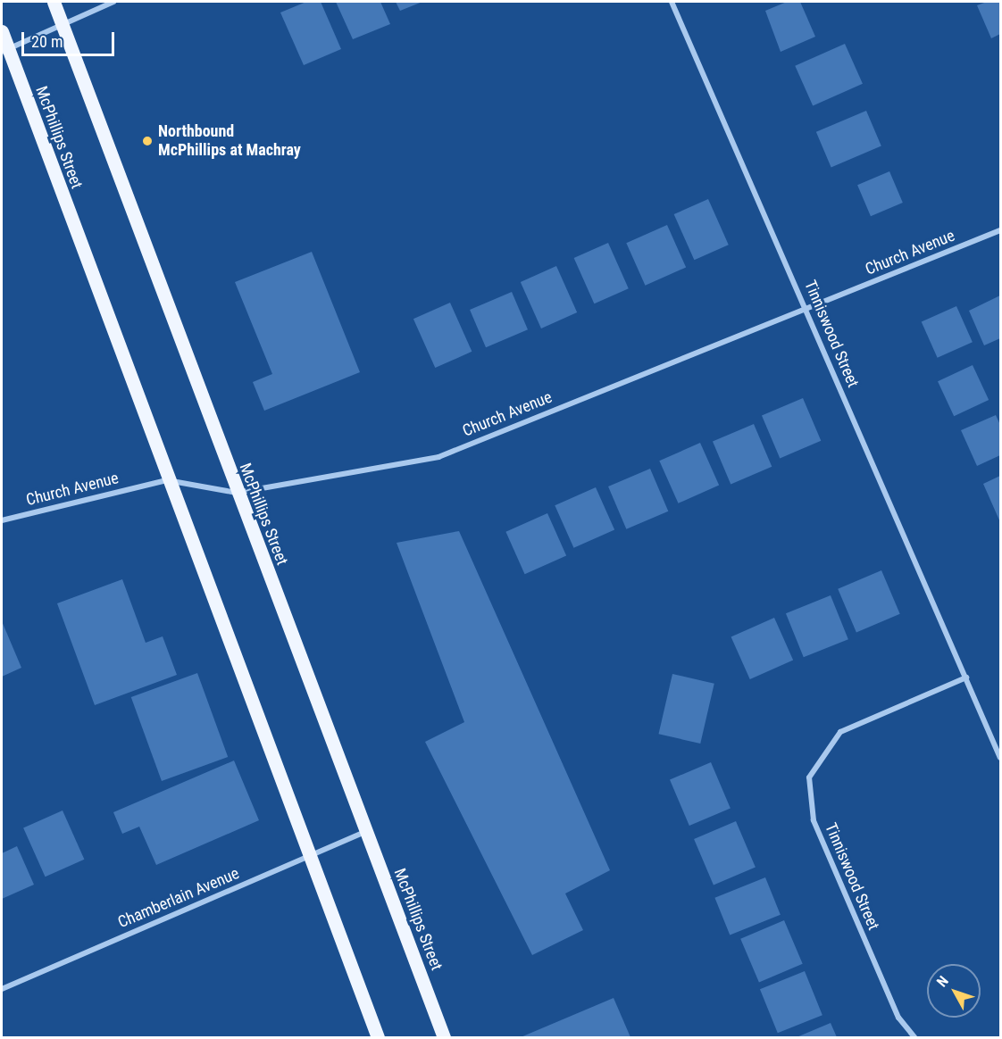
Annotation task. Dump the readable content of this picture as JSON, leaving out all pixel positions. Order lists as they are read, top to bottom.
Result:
{
  "streets": {
    "main road": ["McPhillips Street"],
    "street": ["Church Avenue", "Tinniswood Street", "Chamberlain Avenue"]
  },
  "crossings": [
    ["McPhillips Street", "Church Avenue"],
    ["McPhillips Street", "Chamberlain Avenue"],
    ["Church Avenue", "Tinniswood Street"]
  ],
  "places": ["Northbound McPhillips at Machray"],
  "scale_bar": "20 m",
  "north": "top left"
}
